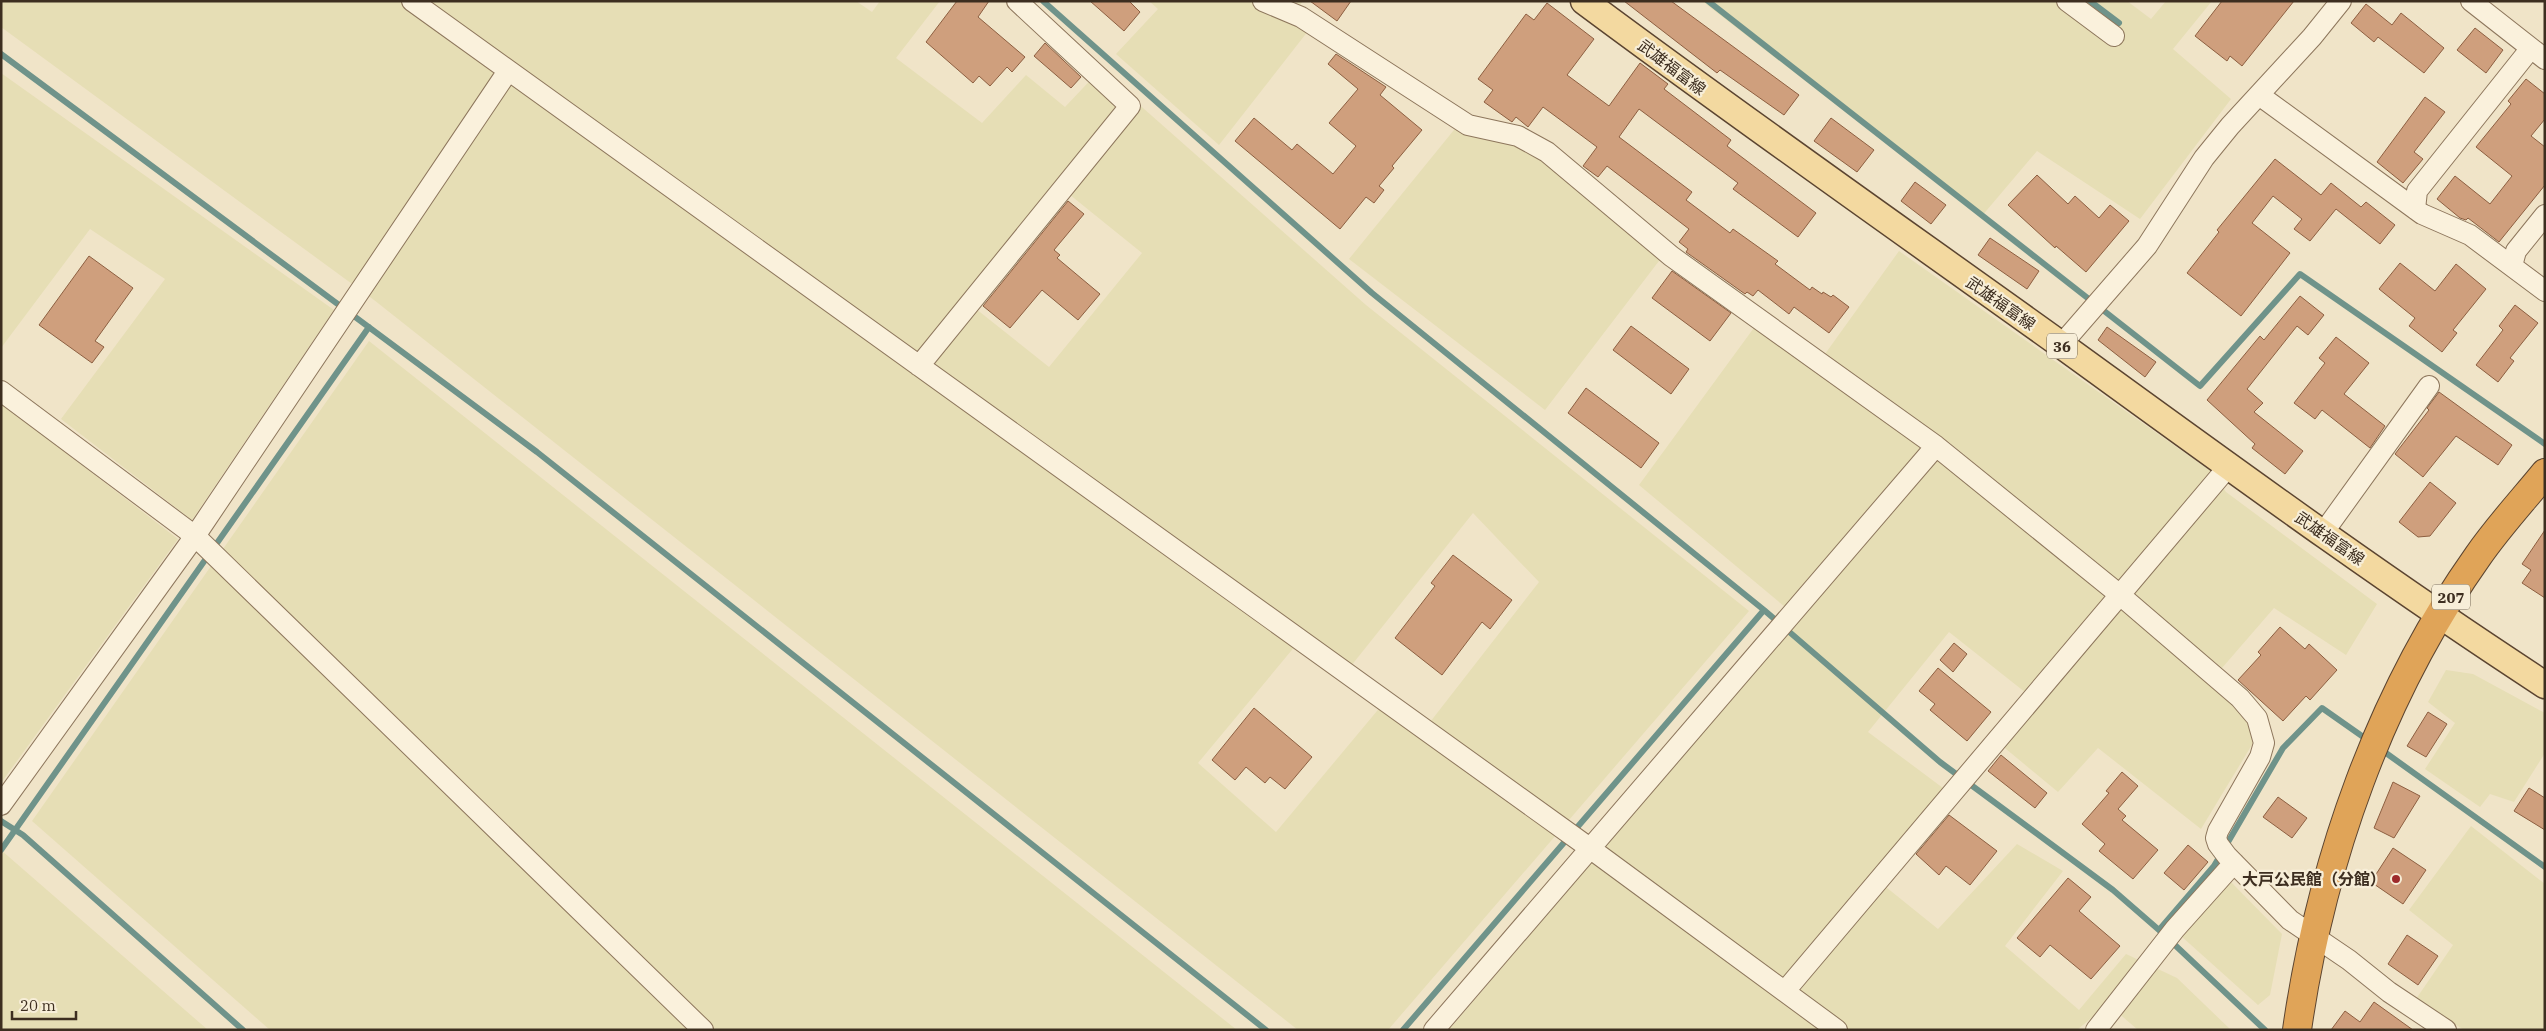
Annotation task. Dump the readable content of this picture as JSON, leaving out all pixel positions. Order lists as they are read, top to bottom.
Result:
{
  "streets": {
    "highway": ["207"],
    "main road": ["武雄福富線", "36"]
  },
  "crossings": [
    ["武雄福富線", "207"]
  ],
  "places": ["大戸公民館（分館）"],
  "scale_bar": "20 m"
}
